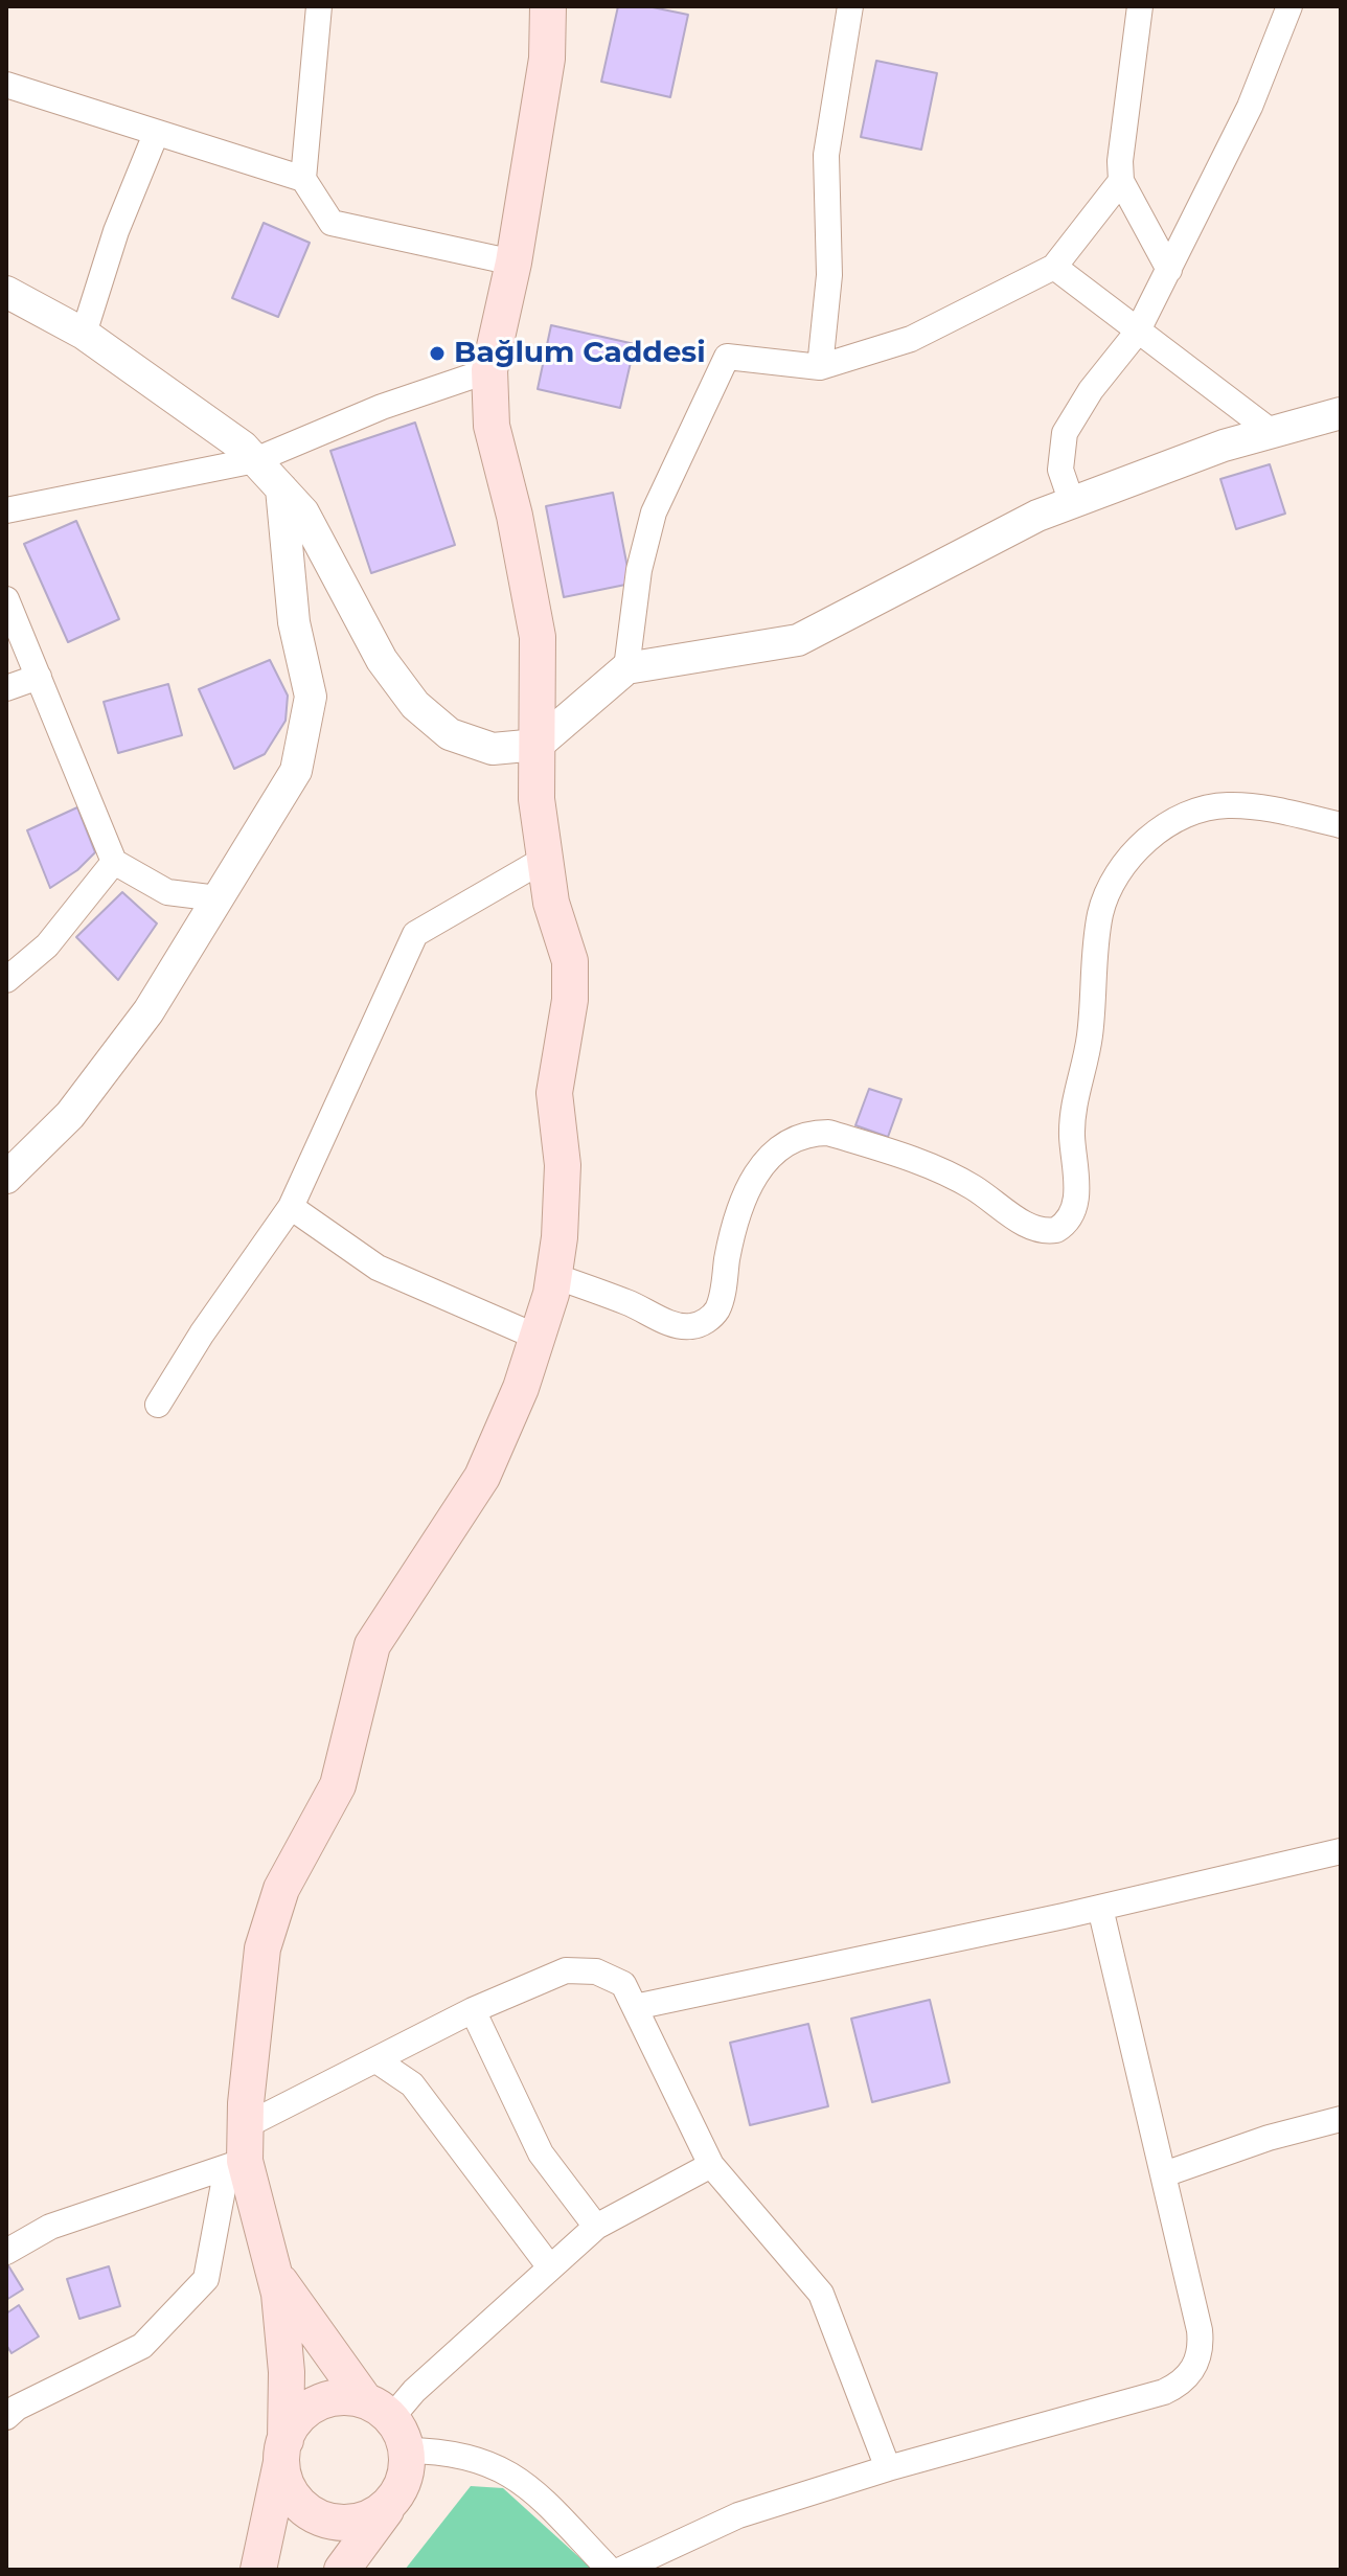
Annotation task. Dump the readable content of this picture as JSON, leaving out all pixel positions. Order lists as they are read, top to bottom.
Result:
{
  "places": ["Bağlum Caddesi"]
}
